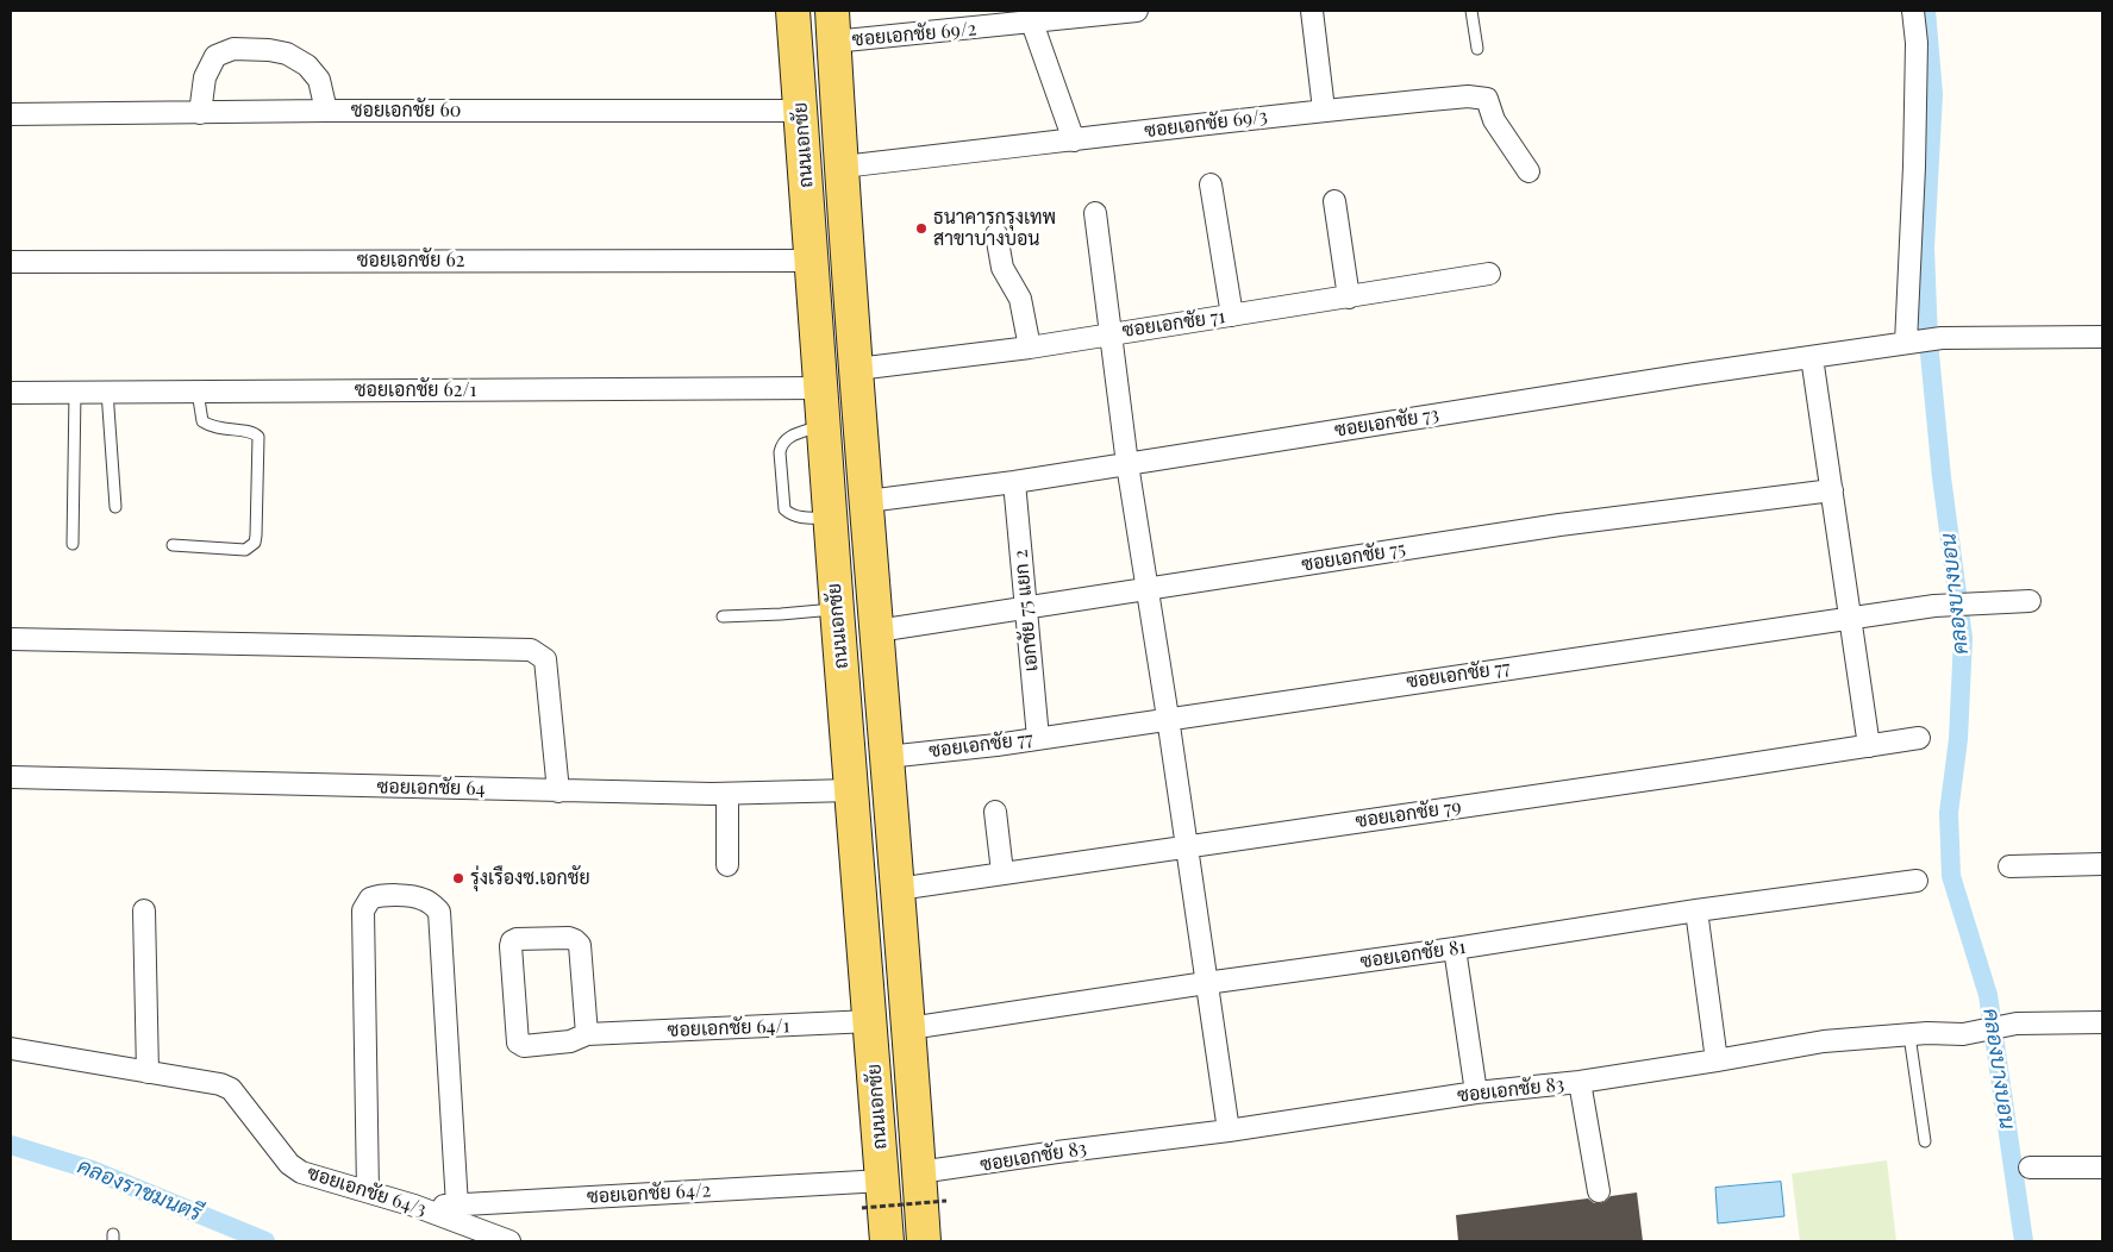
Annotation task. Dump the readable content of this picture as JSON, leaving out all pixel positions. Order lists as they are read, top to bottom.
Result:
{
  "streets": {
    "main road": ["ถนนเอกชัย"],
    "street": [
      "ซอยเอกชัย 69/2",
      "ซอยเอกชัย 60",
      "ซอยเอกชัย 69/3",
      "ซอยเอกชัย 62",
      "ซอยเอกชัย 71",
      "ซอยเอกชัย 62/1",
      "ซอยเอกชัย 73",
      "ซอยเอกชัย 75",
      "เอกชัย 75 แยก 2",
      "ซอยเอกชัย 77",
      "ซอยเอกชัย 64",
      "ซอยเอกชัย 79",
      "ซอยเอกชัย 81",
      "ซอยเอกชัย 64/1",
      "ซอยเอกชัย 83",
      "ซอยเอกชัย 64/3",
      "ซอยเอกชัย 64/2"
    ]
  },
  "crossings": [
    ["ซอยเอกชัย 69/2", "ถนนเอกชัย"],
    ["ซอยเอกชัย 60", "ถนนเอกชัย"],
    ["ซอยเอกชัย 69/3", "ถนนเอกชัย"],
    ["ถนนเอกชัย", "ซอยเอกชัย 62"],
    ["ถนนเอกชัย", "ซอยเอกชัย 71"],
    ["ถนนเอกชัย", "ซอยเอกชัย 62/1"],
    ["ถนนเอกชัย", "ซอยเอกชัย 73"],
    ["ถนนเอกชัย", "ซอยเอกชัย 75"],
    ["ถนนเอกชัย", "ซอยเอกชัย 77"],
    ["ถนนเอกชัย", "ซอยเอกชัย 64"],
    ["ถนนเอกชัย", "ซอยเอกชัย 79"],
    ["ถนนเอกชัย", "ซอยเอกชัย 81"],
    ["ถนนเอกชัย", "ซอยเอกชัย 64/1"],
    ["ถนนเอกชัย", "ซอยเอกชัย 83"],
    ["ถนนเอกชัย", "ซอยเอกชัย 64/2"],
    ["ซอยเอกชัย 73", "เอกชัย 75 แยก 2"],
    ["ซอยเอกชัย 75", "เอกชัย 75 แยก 2"],
    ["เอกชัย 75 แยก 2", "ซอยเอกชัย 77"],
    ["ซอยเอกชัย 64/3", "ซอยเอกชัย 64/2"]
  ],
  "water": ["คลองบางบอน", "คลองราชมนตรี"],
  "places": ["ธนาคารกรุงเทพ สาขาบางบอน", "รุ่งเรืองซ.เอกชัย"]
}
